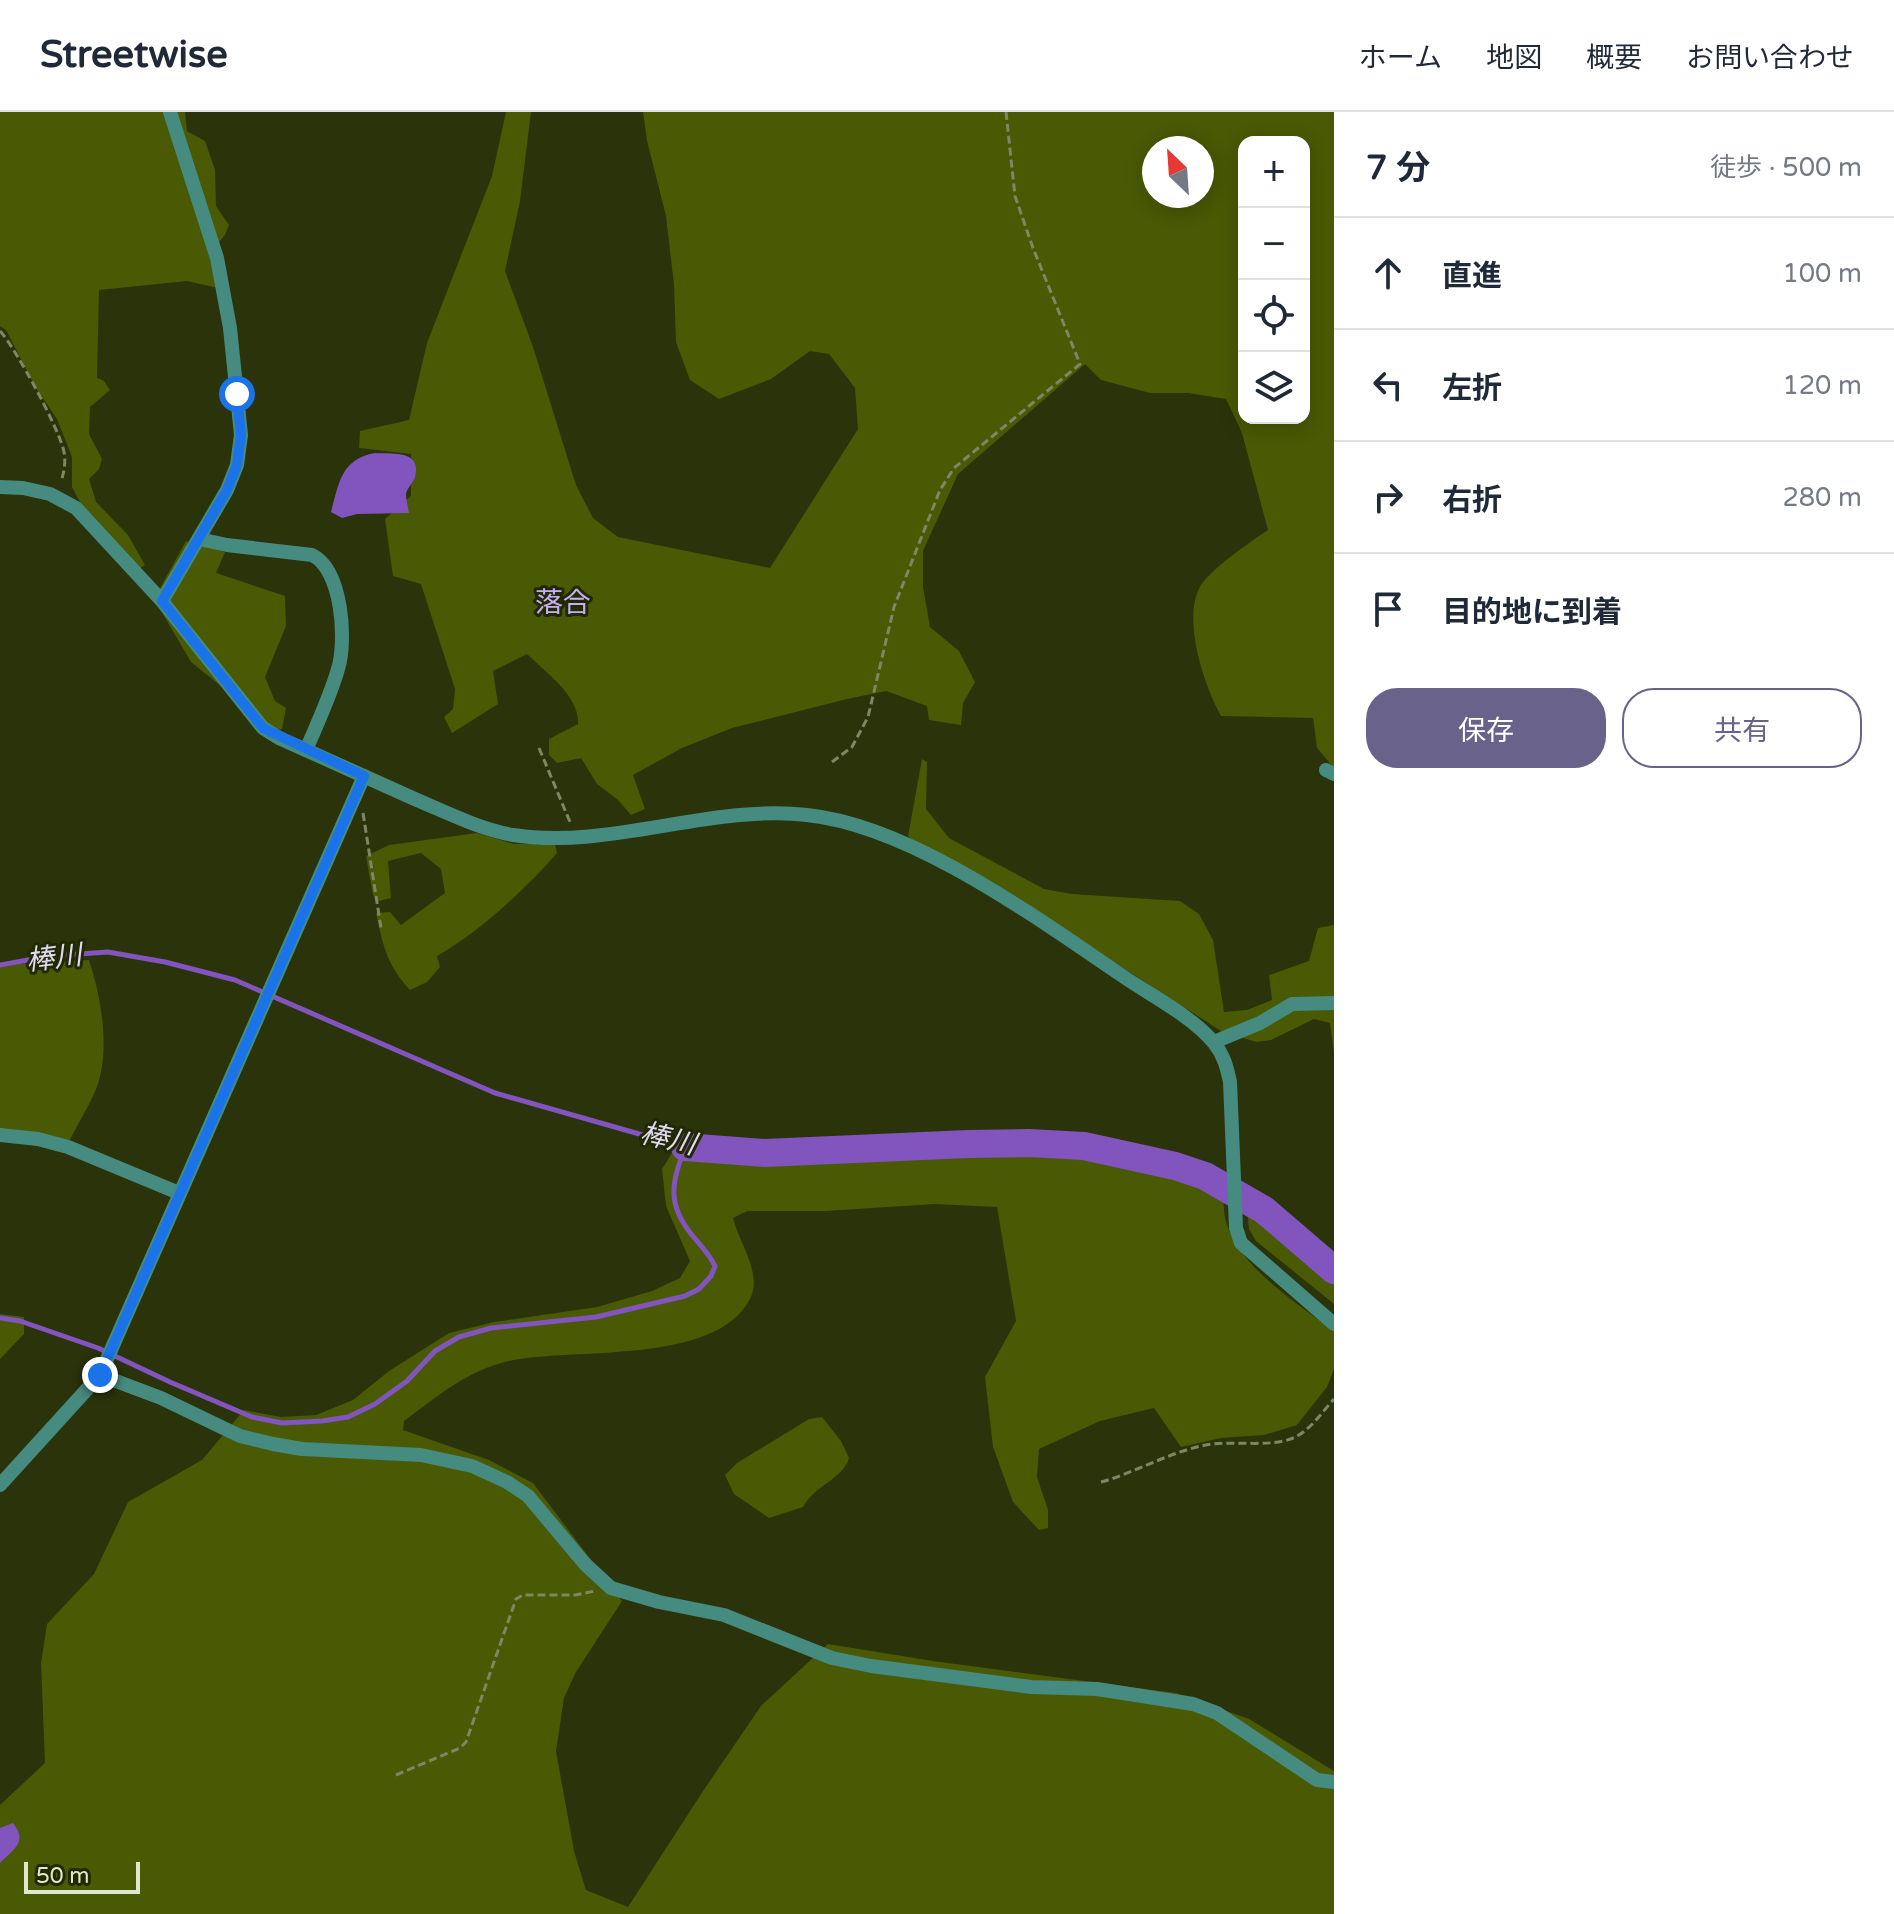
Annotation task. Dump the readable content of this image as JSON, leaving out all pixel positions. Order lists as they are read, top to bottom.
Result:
{
  "districts": ["落合"],
  "water": ["棒川"],
  "scale_bar": "50 m",
  "north": "top left",
  "page": {
    "header": "Streetwise",
    "nav": [
      "ホーム",
      "地図",
      "概要",
      "お問い合わせ"
    ],
    "heading": ["7 分", "徒歩 · 500 m"],
    "map_buttons": ["+", "−"],
    "list": [
      ["直進", "100 m"],
      ["左折", "120 m"],
      ["右折", "280 m"],
      "目的地に到着"
    ],
    "buttons": ["保存", "共有"],
    "scale": "50 m"
  }
}
